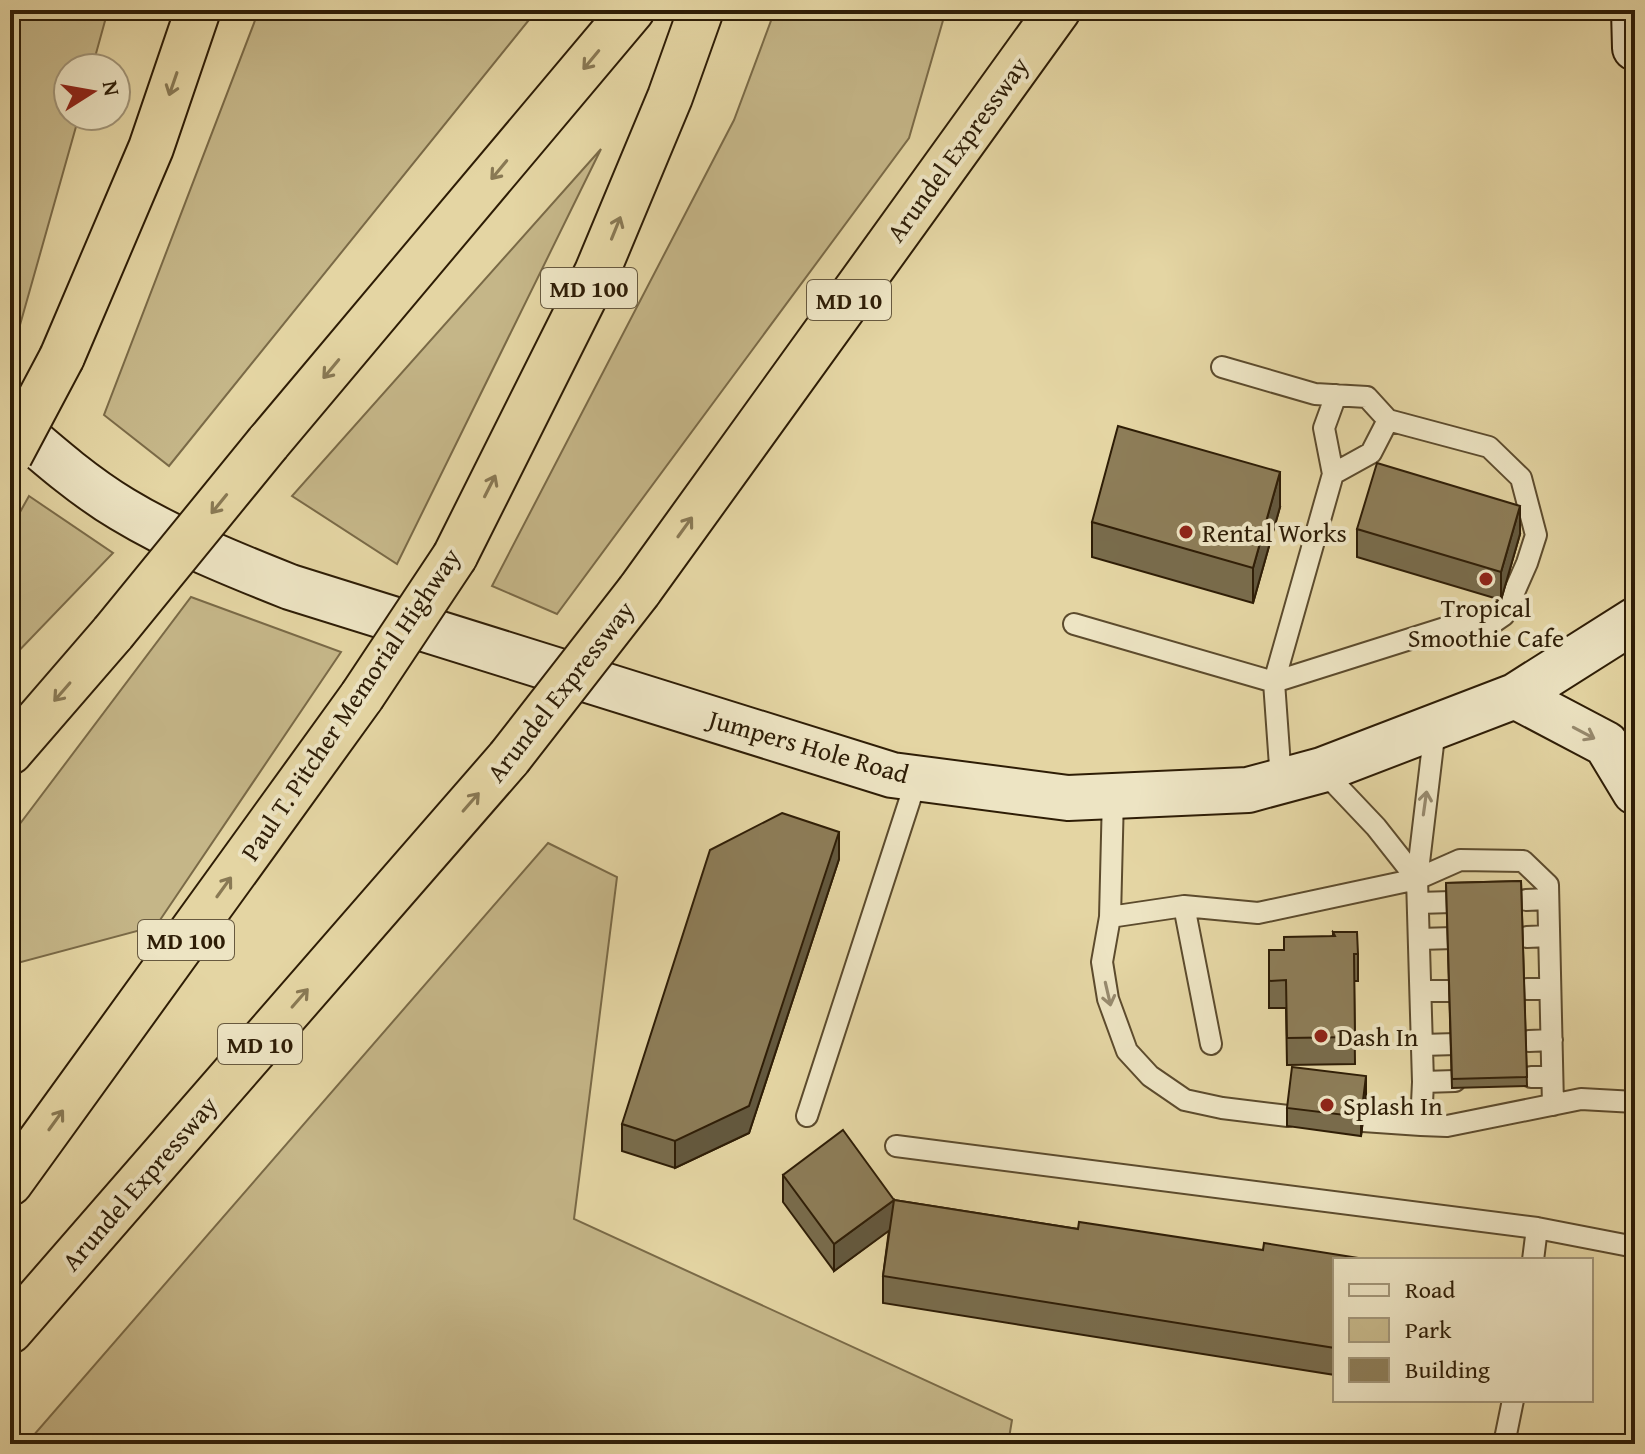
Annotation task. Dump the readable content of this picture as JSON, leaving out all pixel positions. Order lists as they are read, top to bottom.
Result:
{
  "streets": {
    "highway": [
      "Arundel Expressway",
      "MD 100",
      "MD 10",
      "Paul T. Pitcher Memorial Highway"
    ],
    "main road": ["Jumpers Hole Road"]
  },
  "places": [
    "Rental Works",
    "Tropical Smoothie Cafe",
    "Dash In",
    "Splash In"
  ],
  "legend": ["Road", "Park", "Building"],
  "north": "right"
}
